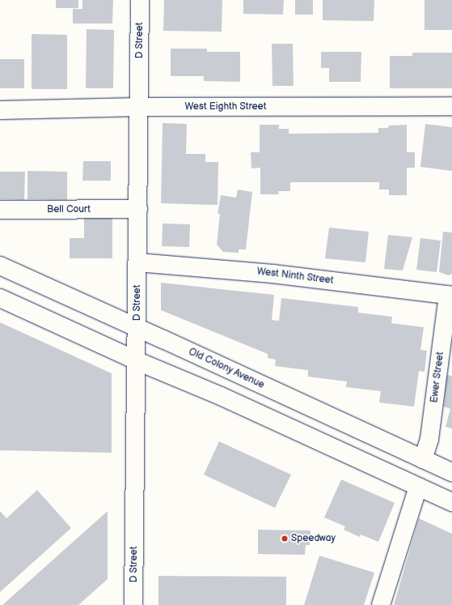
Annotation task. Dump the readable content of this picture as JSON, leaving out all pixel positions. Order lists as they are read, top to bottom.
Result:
{
  "streets": {
    "main road": [
      "D Street",
      "West Eighth Street",
      "Bell Court",
      "West Ninth Street",
      "Old Colony Avenue",
      "Ewer Street"
    ]
  },
  "crossings": [
    ["D Street", "West Eighth Street"],
    ["D Street", "Bell Court"],
    ["D Street", "West Ninth Street"],
    ["D Street", "Old Colony Avenue"],
    ["West Ninth Street", "Ewer Street"],
    ["Old Colony Avenue", "Ewer Street"]
  ],
  "places": ["Speedway"]
}
